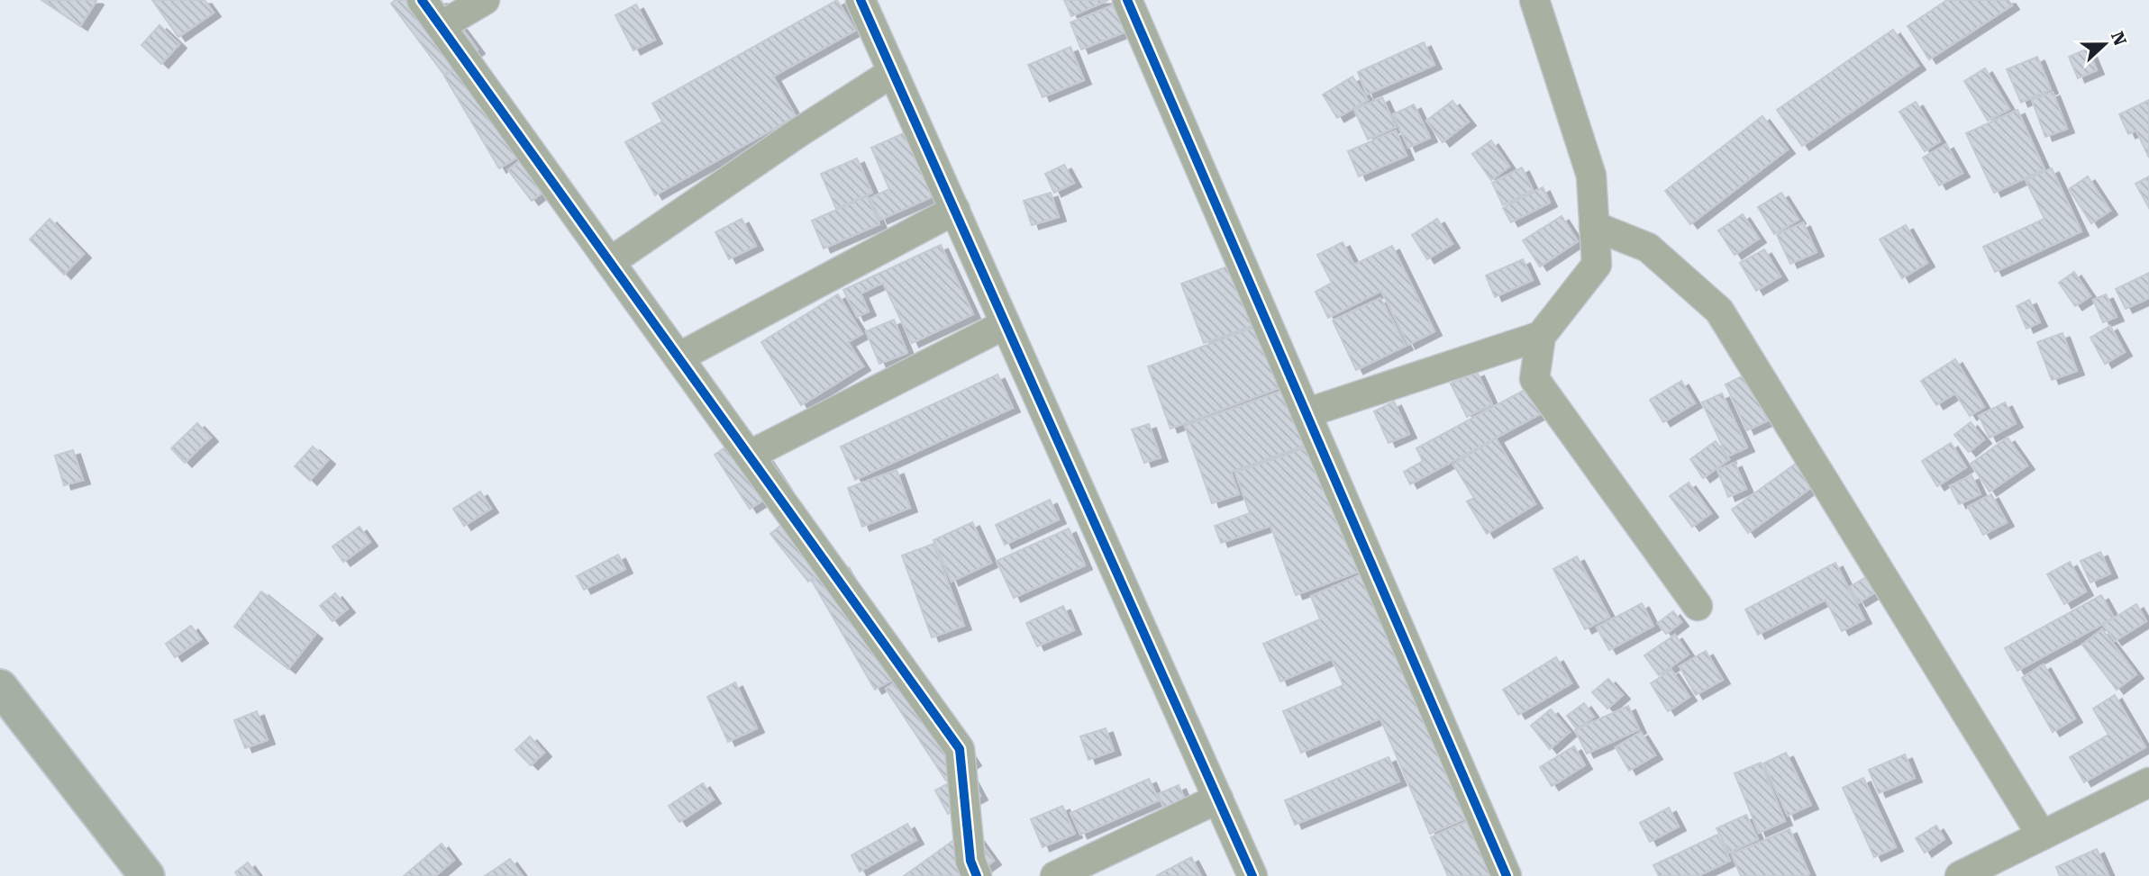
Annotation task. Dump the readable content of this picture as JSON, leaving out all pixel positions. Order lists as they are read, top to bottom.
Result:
{
  "north": "right"
}
